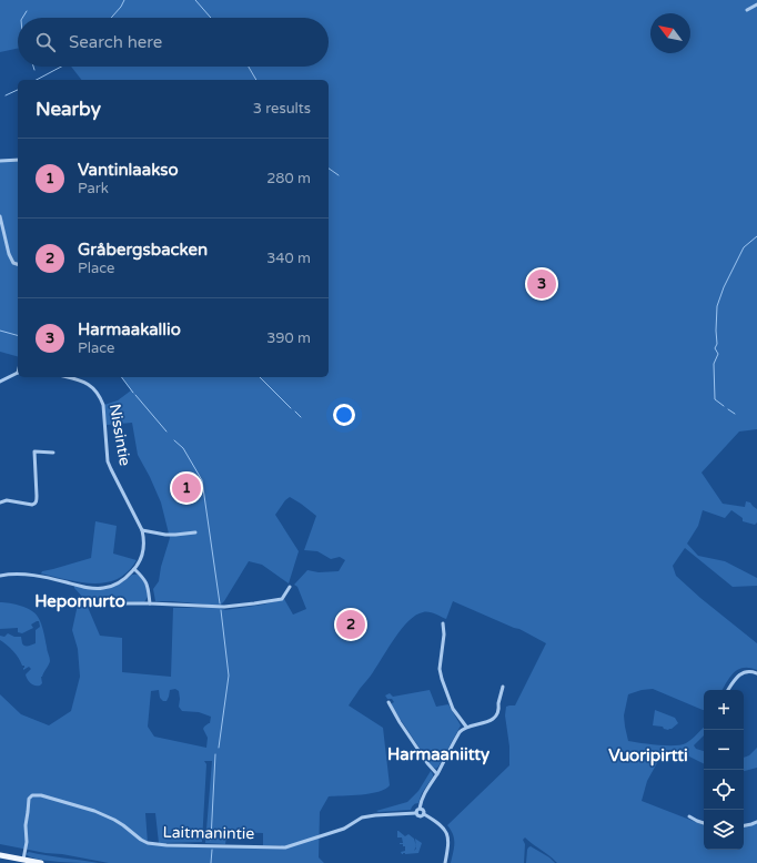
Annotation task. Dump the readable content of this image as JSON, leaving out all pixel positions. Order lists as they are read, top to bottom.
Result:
{
  "streets": {
    "street": ["Nissintie", "Laitmanintie"]
  },
  "districts": ["Hepomurto", "Harmaaniitty", "Vuoripirtti"],
  "north": "top left",
  "page": {
    "search": "Search here",
    "heading": ["Nearby", "3 results"],
    "list": [
      {
        "mark": "1",
        "name": "Vantinlaakso",
        "note": "Park",
        "value": "280 m"
      },
      {
        "mark": "2",
        "name": "Gråbergsbacken",
        "note": "Place",
        "value": "340 m"
      },
      {
        "mark": "3",
        "name": "Harmaakallio",
        "note": "Place",
        "value": "390 m"
      }
    ],
    "pins": ["3", "1", "2"],
    "map_buttons": ["+", "−"]
  }
}
